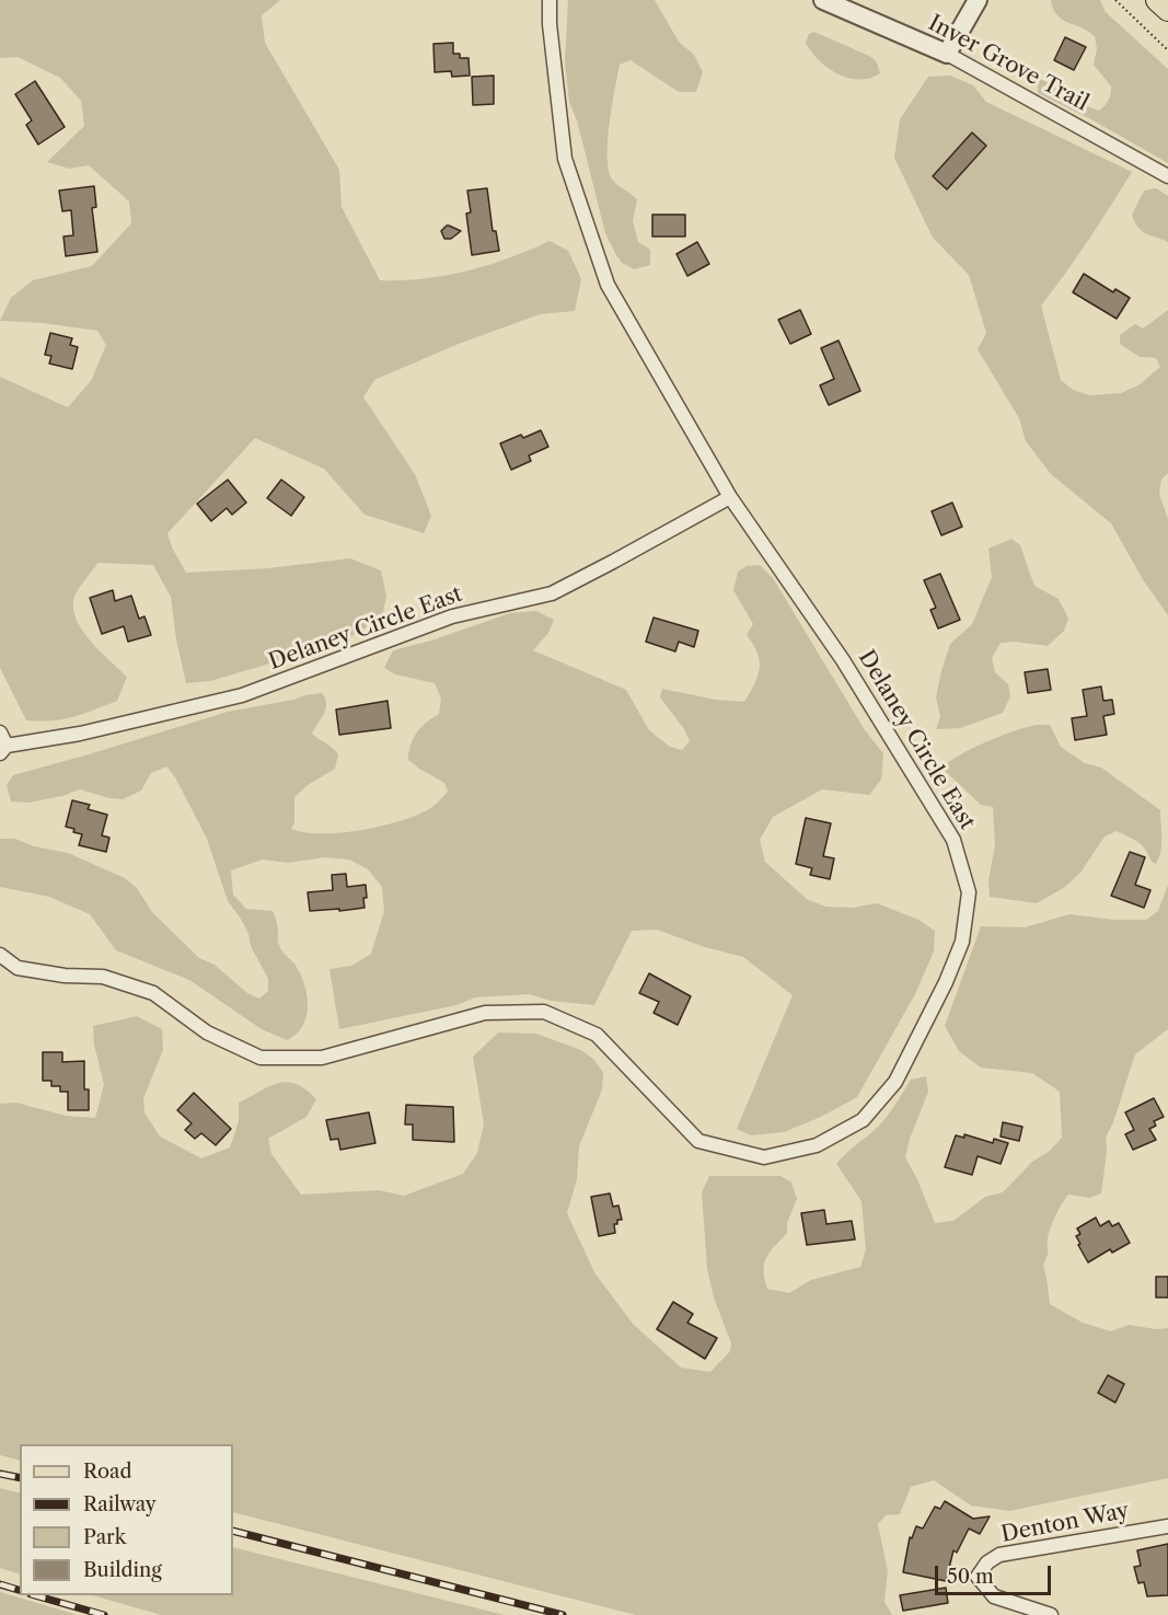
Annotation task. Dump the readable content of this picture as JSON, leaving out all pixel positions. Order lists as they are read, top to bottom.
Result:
{
  "streets": {
    "street": ["Inver Grove Trail", "Delaney Circle East", "Denton Way"]
  },
  "legend": [
    "Road",
    "Railway",
    "Park",
    "Building"
  ],
  "scale_bar": "50 m"
}
